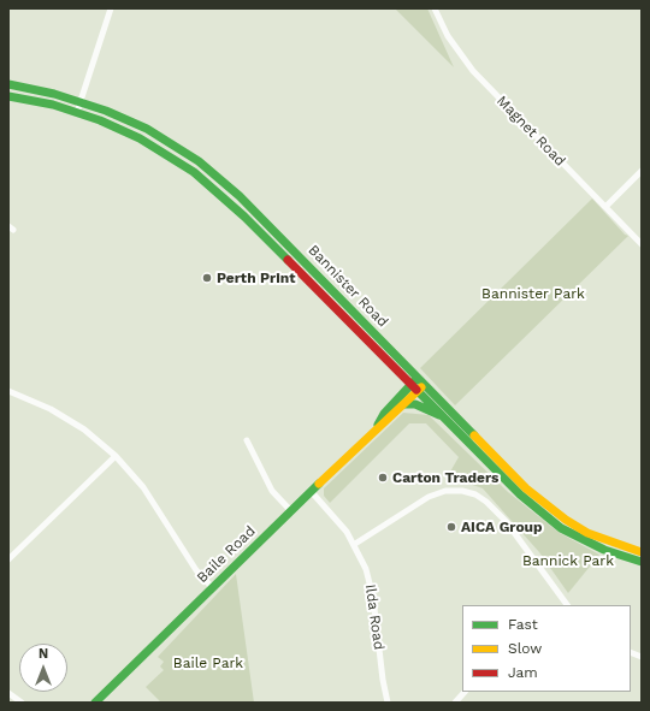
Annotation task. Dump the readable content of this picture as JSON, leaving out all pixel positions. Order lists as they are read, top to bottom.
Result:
{
  "streets": {
    "main road": ["Bannister Road", "Baile Road"],
    "street": ["Magnet Road", "Ilda Road"]
  },
  "crossings": [
    ["Bannister Road", "Baile Road"],
    ["Baile Road", "Ilda Road"]
  ],
  "parks": ["Bannister Park", "Bannick Park", "Baile Park"],
  "places": ["Perth Print", "Carton Traders", "AICA Group"],
  "legend": ["Fast", "Slow", "Jam"],
  "north": "top"
}
